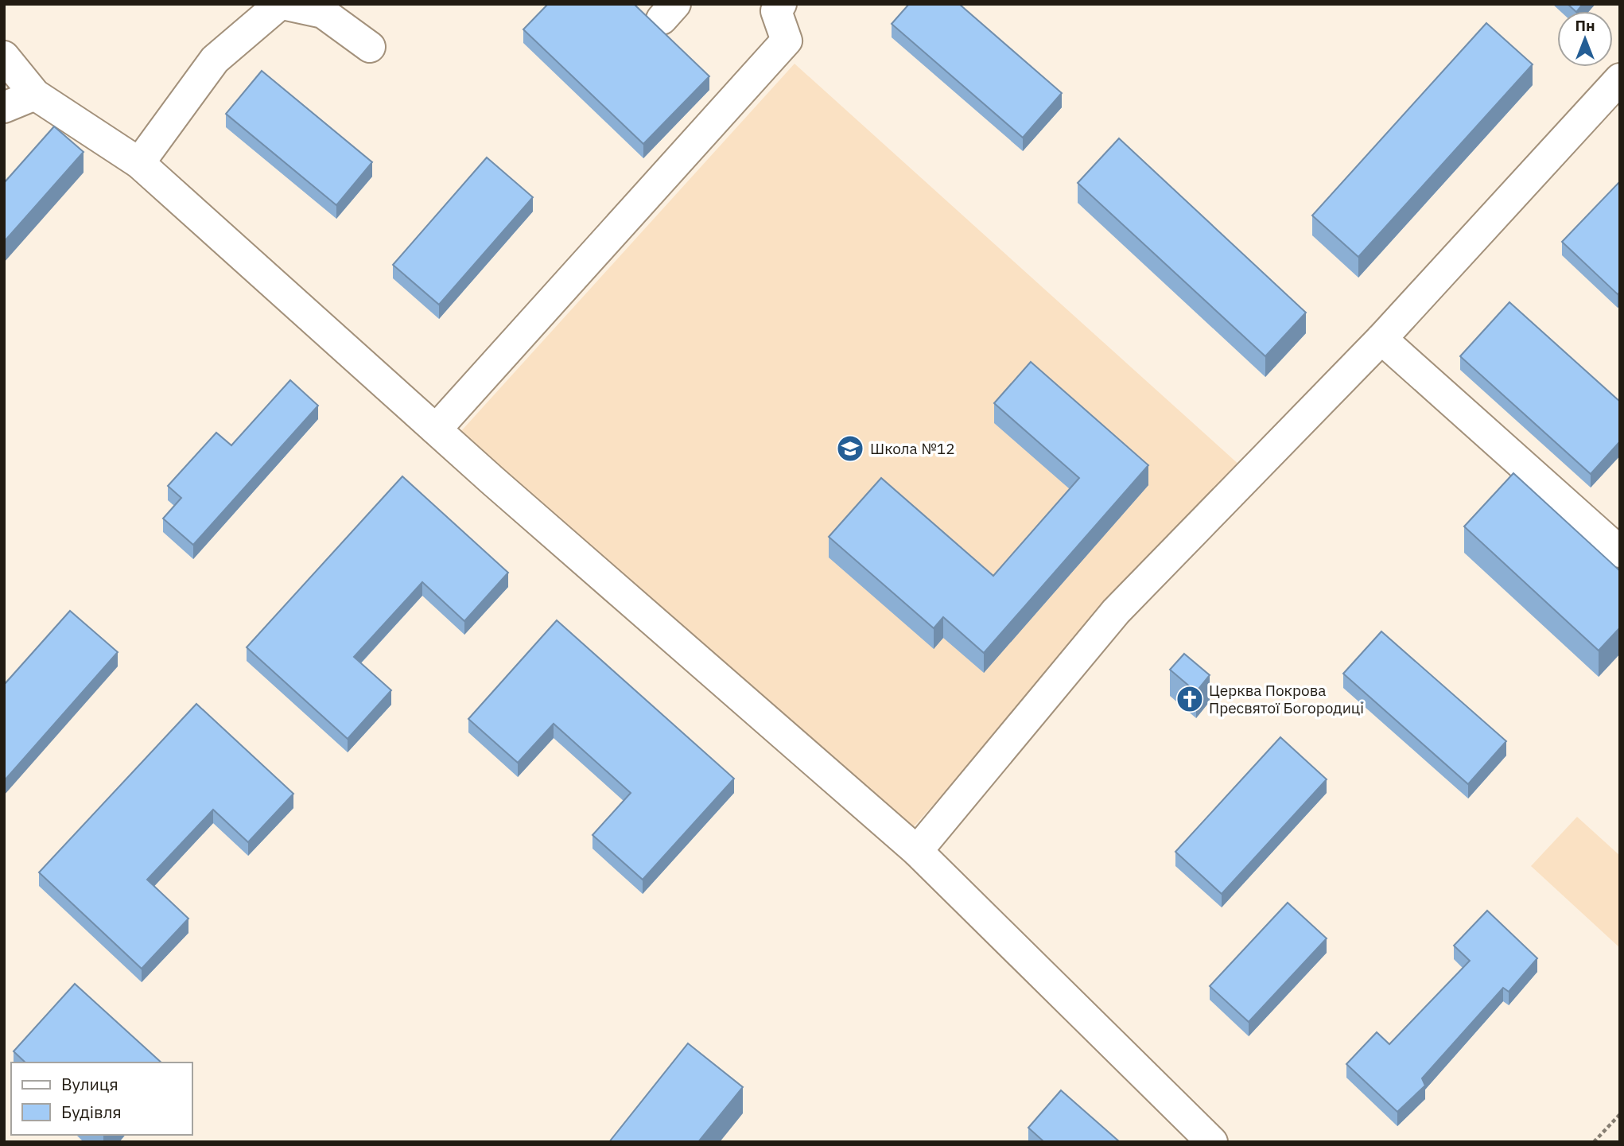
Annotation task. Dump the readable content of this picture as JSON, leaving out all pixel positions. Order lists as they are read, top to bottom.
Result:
{
  "places": {
    "school or university": ["Школа №12"],
    "church": ["Церква Покрова Пресвятої Богородиці"]
  },
  "legend": ["Вулиця", "Будівля"],
  "north": "top"
}
